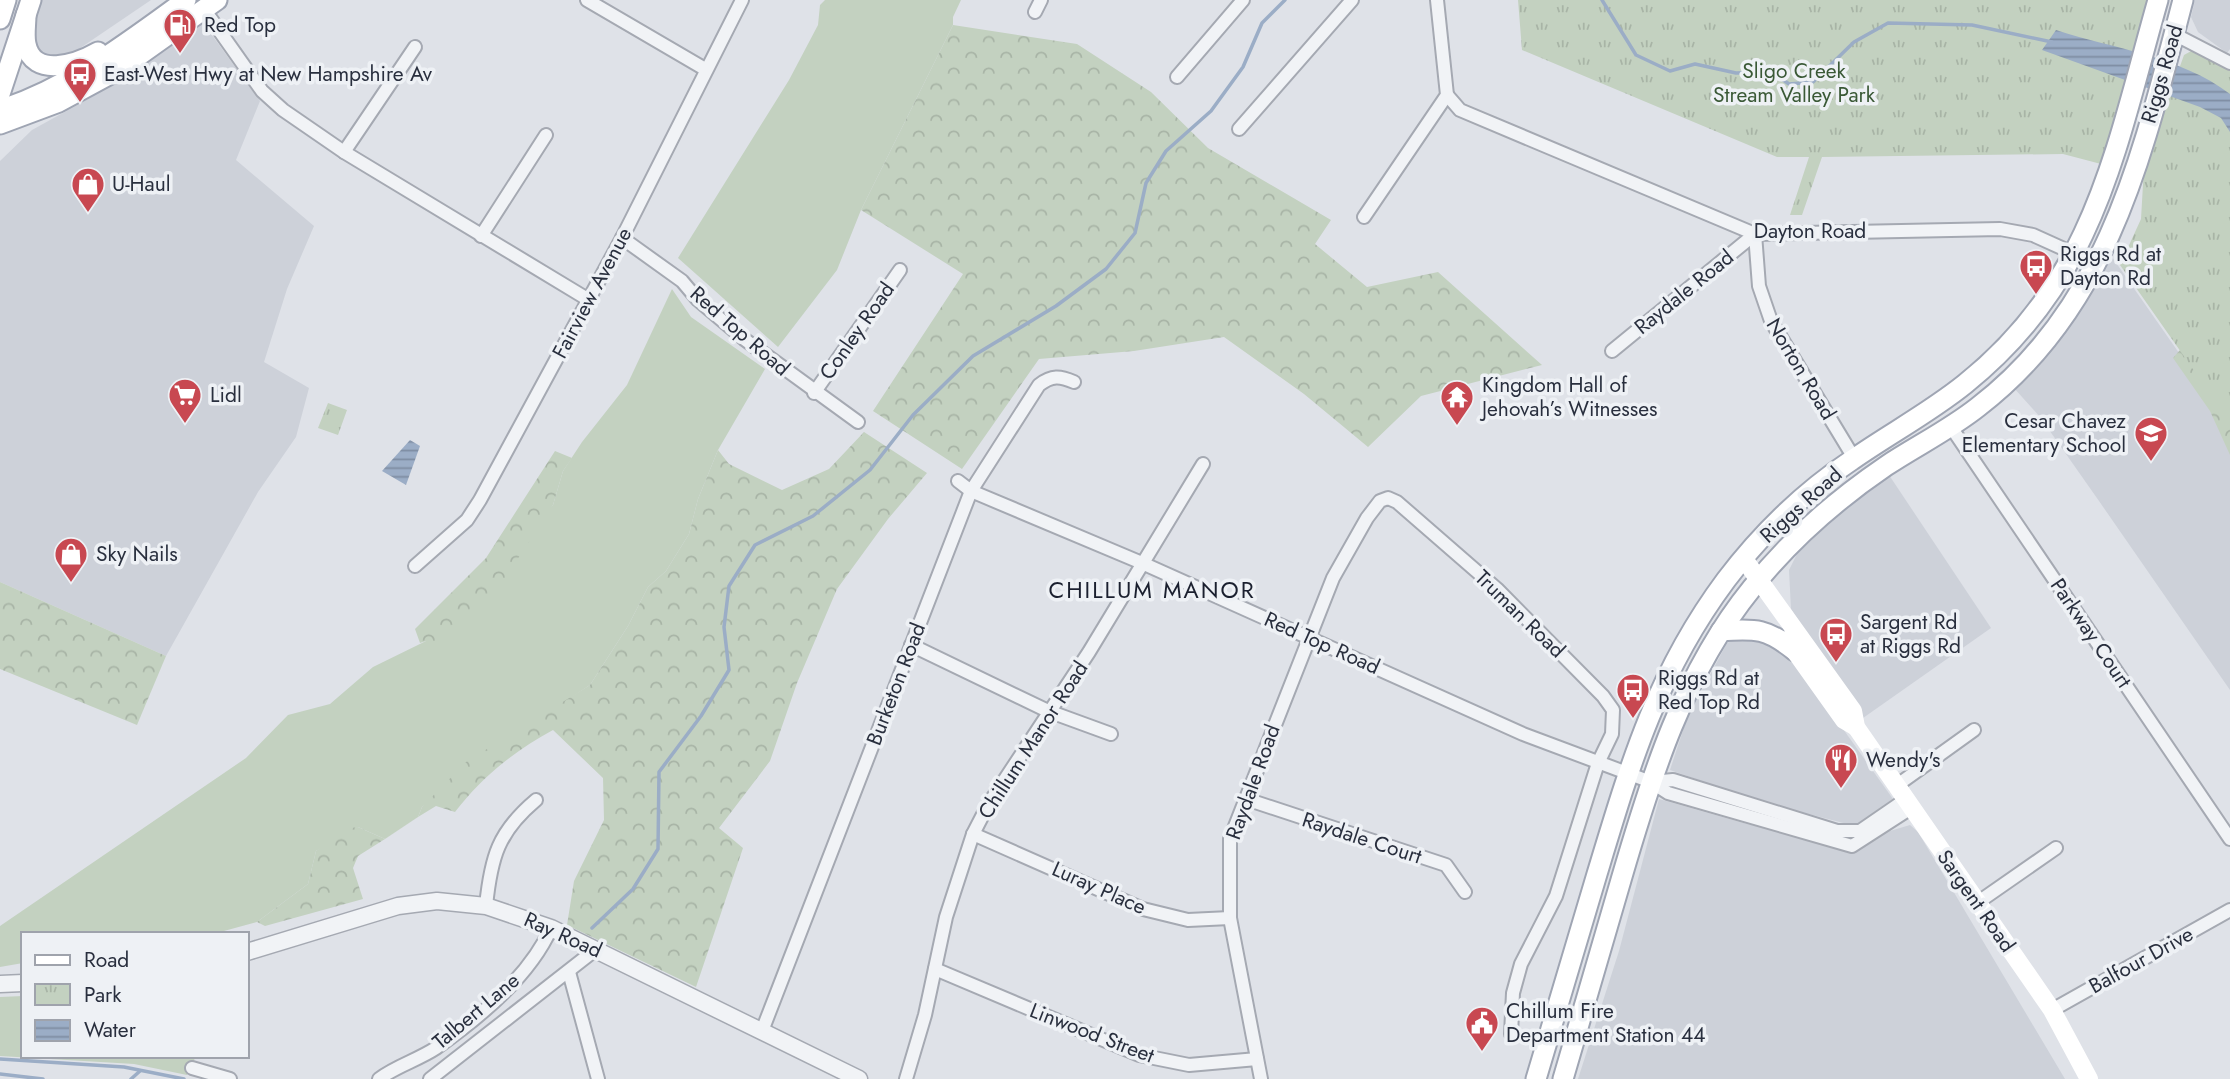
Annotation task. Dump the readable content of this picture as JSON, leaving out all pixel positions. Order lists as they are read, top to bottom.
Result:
{
  "streets": {
    "main road": ["Riggs Road", "Sargent Road"],
    "street": [
      "Dayton Road",
      "Raydale Road",
      "Fairview Avenue",
      "Red Top Road",
      "Conley Road",
      "Norton Road",
      "Truman Road",
      "Parkway Court",
      "Burketon Road",
      "Chillum Manor Road",
      "Raydale Court",
      "Luray Place",
      "Ray Road",
      "Balfour Drive",
      "Talbert Lane",
      "Linwood Street"
    ]
  },
  "crossings": [
    ["Riggs Road", "Dayton Road"],
    ["Riggs Road", "Red Top Road"],
    ["Riggs Road", "Norton Road"],
    ["Riggs Road", "Parkway Court"],
    ["Riggs Road", "Sargent Road"],
    ["Dayton Road", "Raydale Road"],
    ["Dayton Road", "Norton Road"],
    ["Raydale Road", "Red Top Road"],
    ["Raydale Road", "Norton Road"],
    ["Raydale Road", "Truman Road"],
    ["Raydale Road", "Raydale Court"],
    ["Raydale Road", "Luray Place"],
    ["Raydale Road", "Linwood Street"],
    ["Fairview Avenue", "Red Top Road"],
    ["Red Top Road", "Conley Road"],
    ["Red Top Road", "Truman Road"],
    ["Red Top Road", "Burketon Road"],
    ["Red Top Road", "Chillum Manor Road"],
    ["Red Top Road", "Sargent Road"],
    ["Burketon Road", "Ray Road"],
    ["Chillum Manor Road", "Luray Place"],
    ["Chillum Manor Road", "Linwood Street"],
    ["Sargent Road", "Balfour Drive"],
    ["Ray Road", "Talbert Lane"]
  ],
  "districts": ["CHILLUM MANOR"],
  "parks": ["Sligo Creek Stream Valley Park"],
  "places": {
    "fuel station": ["Red Top"],
    "bus stop": [
      "East-West Hwy at New Hampshire Av",
      "Riggs Rd at Dayton Rd",
      "Sargent Rd at Riggs Rd",
      "Riggs Rd at Red Top Rd"
    ],
    "shop": ["U-Haul", "Sky Nails"],
    "supermarket": ["Lidl"],
    "temple": ["Kingdom Hall of Jehovah’s Witnesses"],
    "school or university": ["Cesar Chavez Elementary School"],
    "restaurant": ["Wendy's"],
    "public building": ["Chillum Fire Department Station 44"]
  },
  "legend": ["Road", "Park", "Water"]
}
